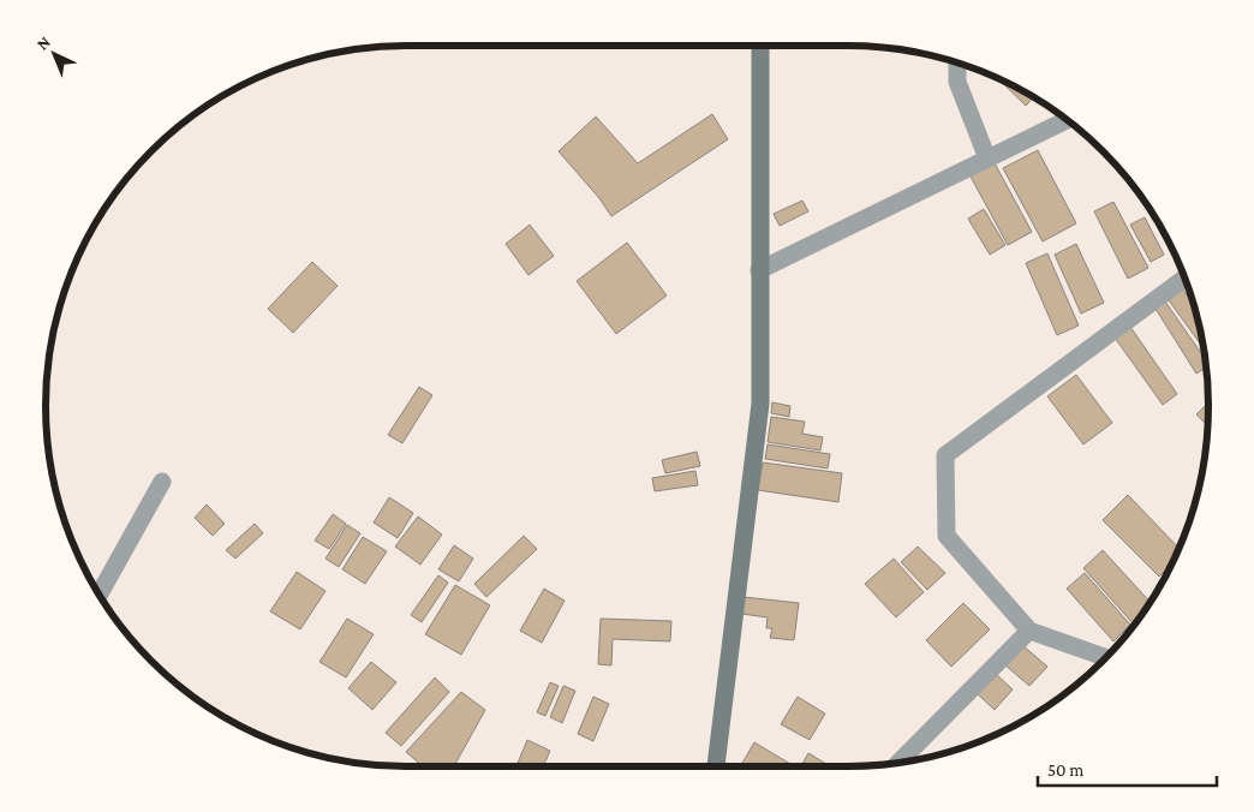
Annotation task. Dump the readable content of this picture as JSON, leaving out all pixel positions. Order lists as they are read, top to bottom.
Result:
{
  "scale_bar": "50 m",
  "north": "top left"
}
